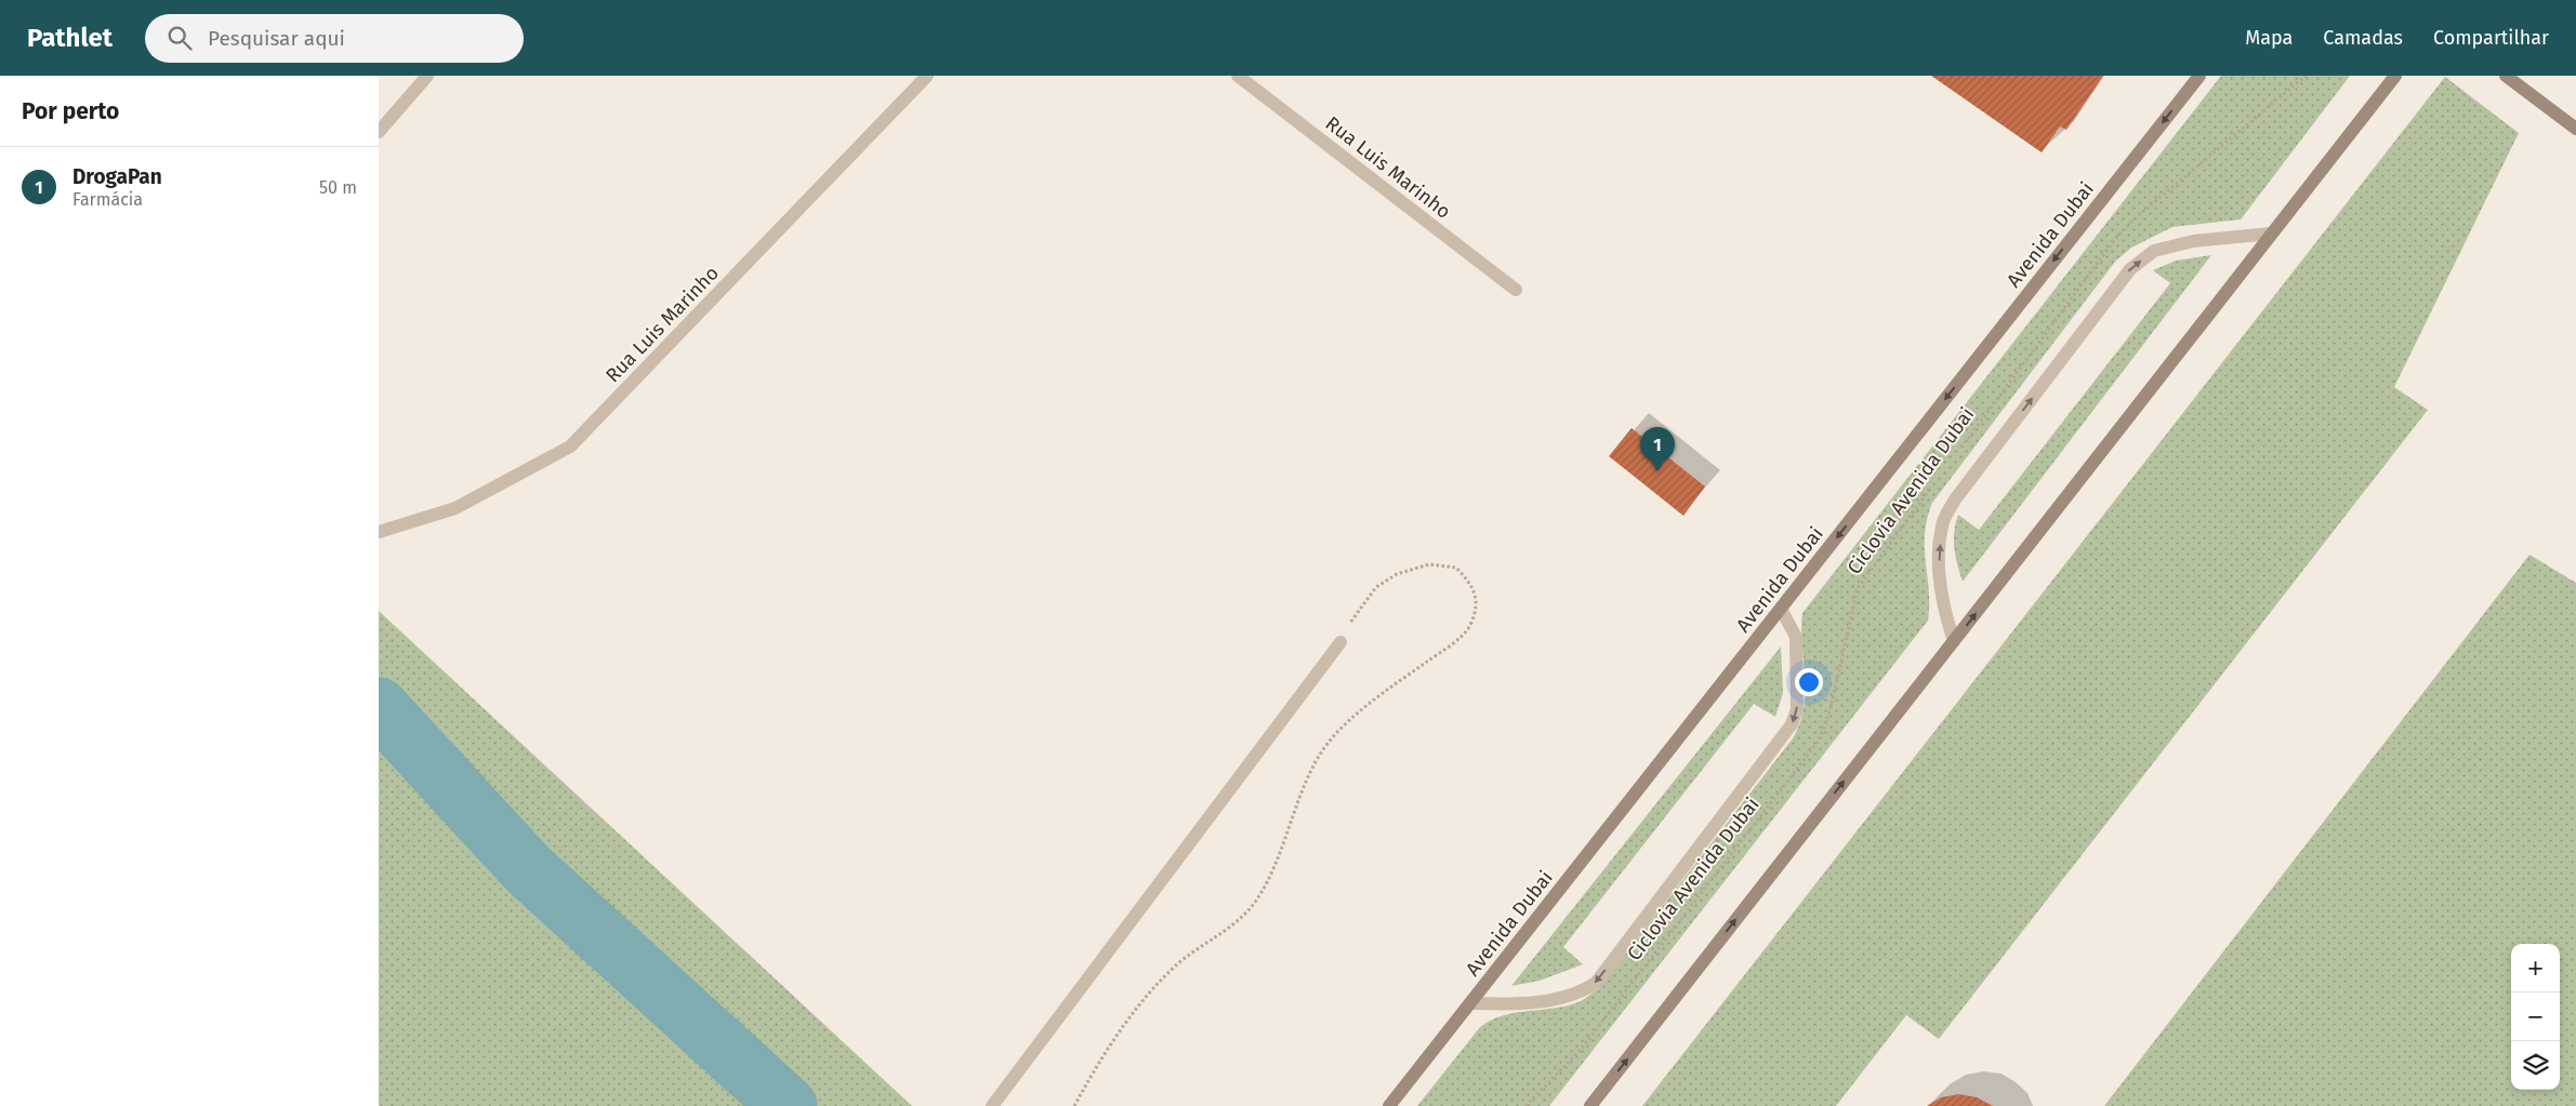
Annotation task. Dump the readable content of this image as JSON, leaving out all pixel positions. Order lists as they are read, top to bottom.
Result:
{
  "streets": {
    "street": ["Rua Luis Marinho", "Avenida Dubai"],
    "path": ["Ciclovia Avenida Dubai"]
  },
  "one_way": ["Avenida Dubai"],
  "page": {
    "header": "Pathlet",
    "search": "Pesquisar aqui",
    "nav": ["Mapa", "Camadas", "Compartilhar"],
    "heading": "Por perto",
    "list": [
      {
        "mark": "1",
        "name": "DrogaPan",
        "note": "Farmácia",
        "value": "50 m"
      }
    ],
    "pins": "1",
    "map_buttons": ["+", "−"]
  }
}
